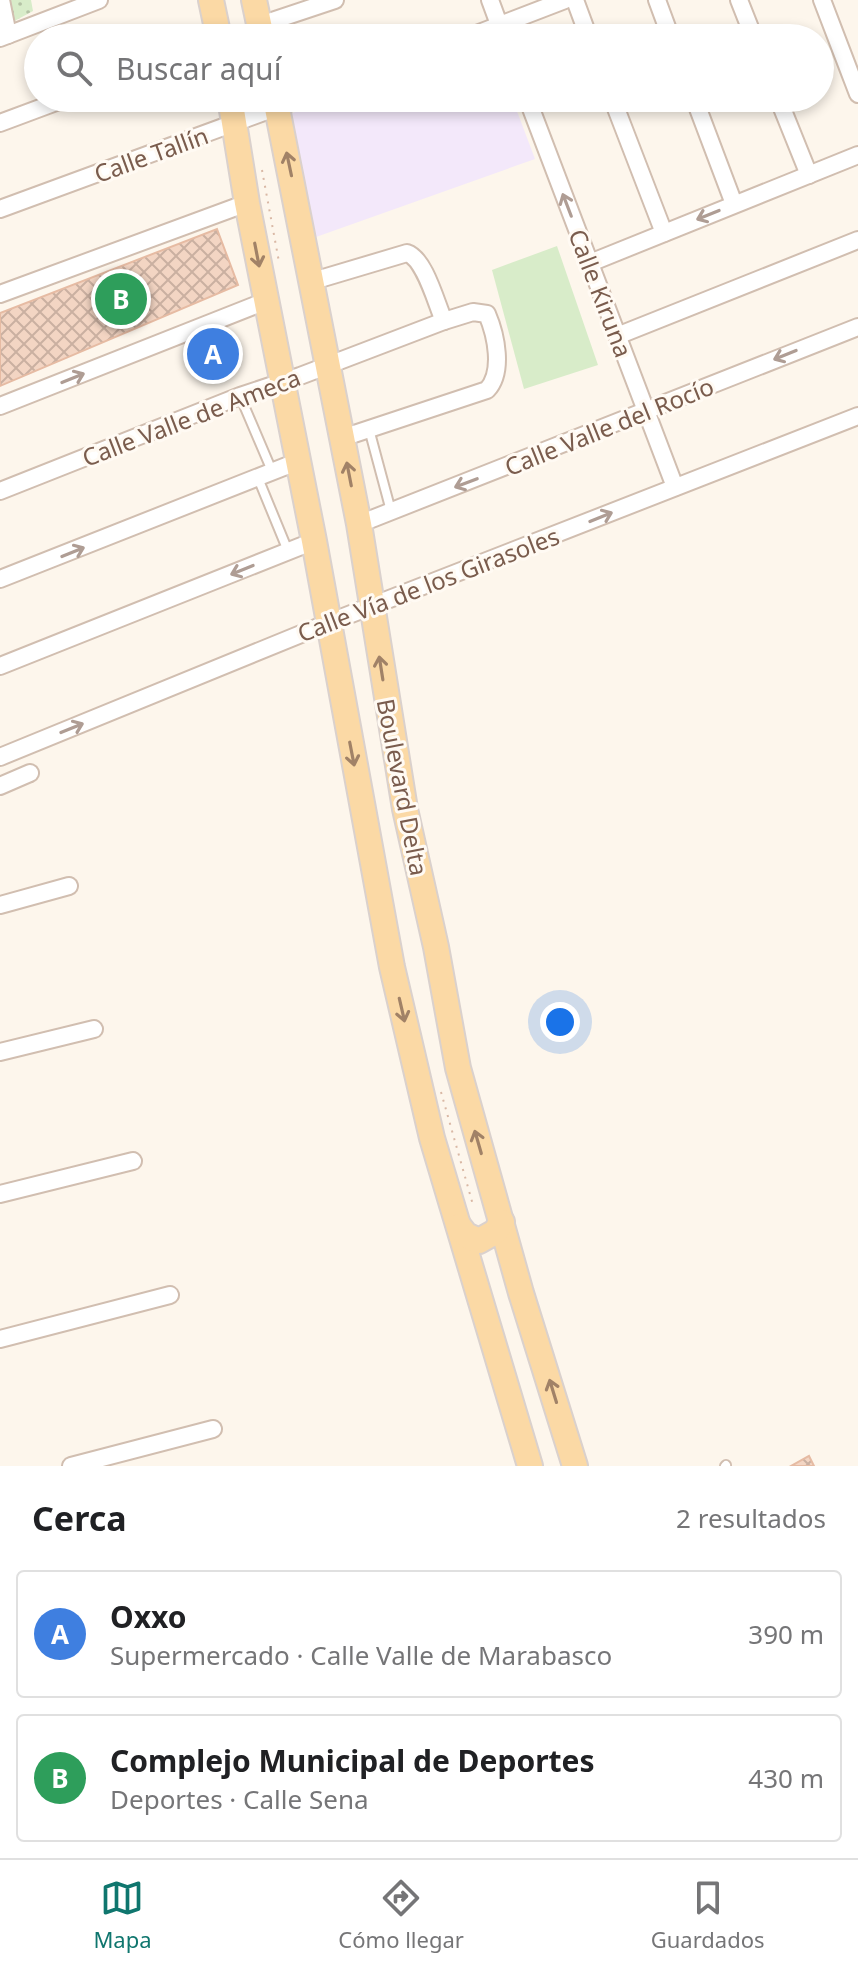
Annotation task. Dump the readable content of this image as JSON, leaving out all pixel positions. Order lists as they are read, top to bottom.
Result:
{
  "streets": {
    "main road": ["Boulevard Delta"],
    "street": [
      "Calle Tallín",
      "Calle Kiruna",
      "Calle Valle de Ameca",
      "Calle Valle del Rocío",
      "Calle Vía de los Girasoles"
    ]
  },
  "crossings": [
    ["Calle Tallín", "Boulevard Delta"],
    ["Calle Kiruna", "Calle Valle del Rocío"],
    ["Calle Kiruna", "Calle Vía de los Girasoles"],
    ["Calle Valle de Ameca", "Boulevard Delta"],
    ["Calle Valle del Rocío", "Boulevard Delta"],
    ["Calle Vía de los Girasoles", "Boulevard Delta"]
  ],
  "page": {
    "search": "Buscar aquí",
    "pins": ["B", "A"],
    "heading": ["Cerca", "2 resultados"],
    "list": [
      {
        "mark": "A",
        "name": "Oxxo",
        "note": "Supermercado · Calle Valle de Marabasco",
        "value": "390 m"
      },
      {
        "mark": "B",
        "name": "Complejo Municipal de Deportes",
        "note": "Deportes · Calle Sena",
        "value": "430 m"
      }
    ],
    "nav": ["Mapa", "Cómo llegar", "Guardados"]
  }
}
